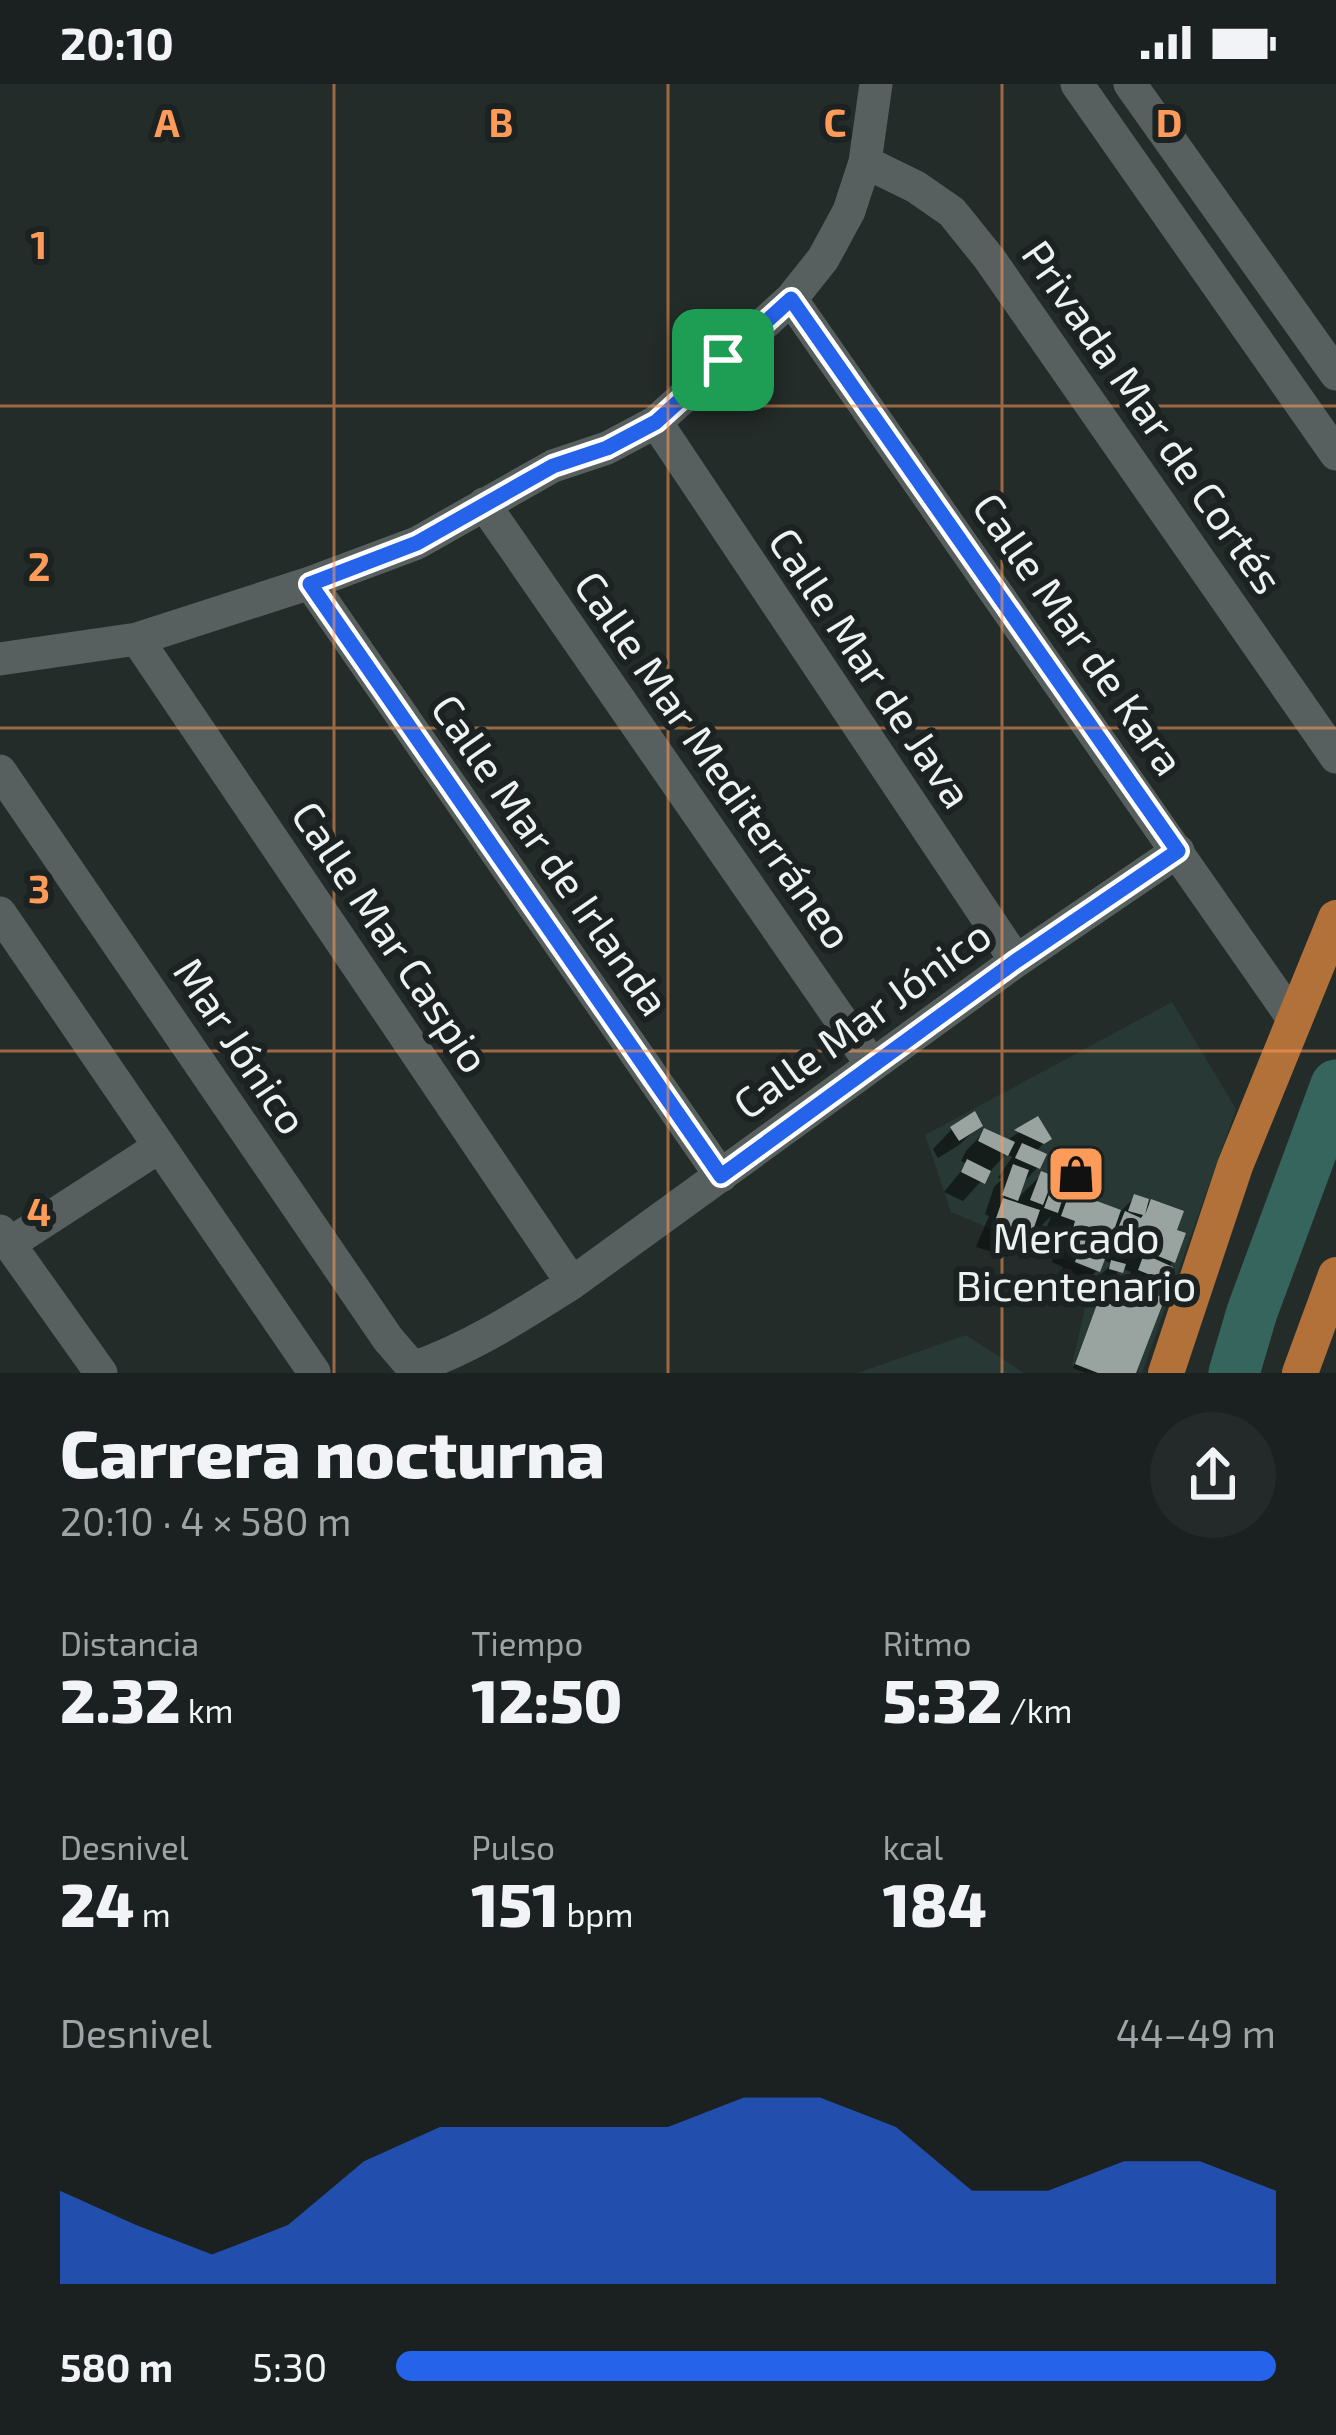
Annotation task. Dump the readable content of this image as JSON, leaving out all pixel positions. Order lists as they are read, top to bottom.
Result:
{
  "streets": {
    "street": [
      "Privada Mar de Cortés",
      "Calle Mar de Kara",
      "Calle Mar de Java",
      "Calle Mar Mediterráneo",
      "Calle Mar de Irlanda",
      "Calle Mar Caspio",
      "Calle Mar Jónico",
      "Mar Jónico"
    ]
  },
  "crossings": [
    ["Calle Mar de Kara", "Calle Mar Jónico"],
    ["Calle Mar de Java", "Calle Mar Jónico"],
    ["Calle Mar Mediterráneo", "Calle Mar Jónico"],
    ["Calle Mar de Irlanda", "Calle Mar Jónico"],
    ["Calle Mar Caspio", "Calle Mar Jónico"],
    ["Calle Mar Jónico", "Mar Jónico"]
  ],
  "places": {
    "shop": ["Mercado Bicentenario"]
  },
  "page": {
    "status": "20:10",
    "heading": ["Carrera nocturna", "20:10 · 4 × 580 m"],
    "stats": [
      ["Distancia", "2.32 km"],
      ["Tiempo", "12:50"],
      ["Ritmo", "5:32 /km"],
      ["Desnivel", "24 m"],
      ["Pulso", "151 bpm"],
      ["kcal", "184"]
    ],
    "chart": ["Desnivel", "44–49 m"],
    "list": [
      {
        "name": "580 m",
        "note": "5:30"
      }
    ]
  },
  "grid": {
    "columns": [
      "A",
      "B",
      "C",
      "D"
    ],
    "rows": [
      "1",
      "2",
      "3",
      "4"
    ]
  }
}
